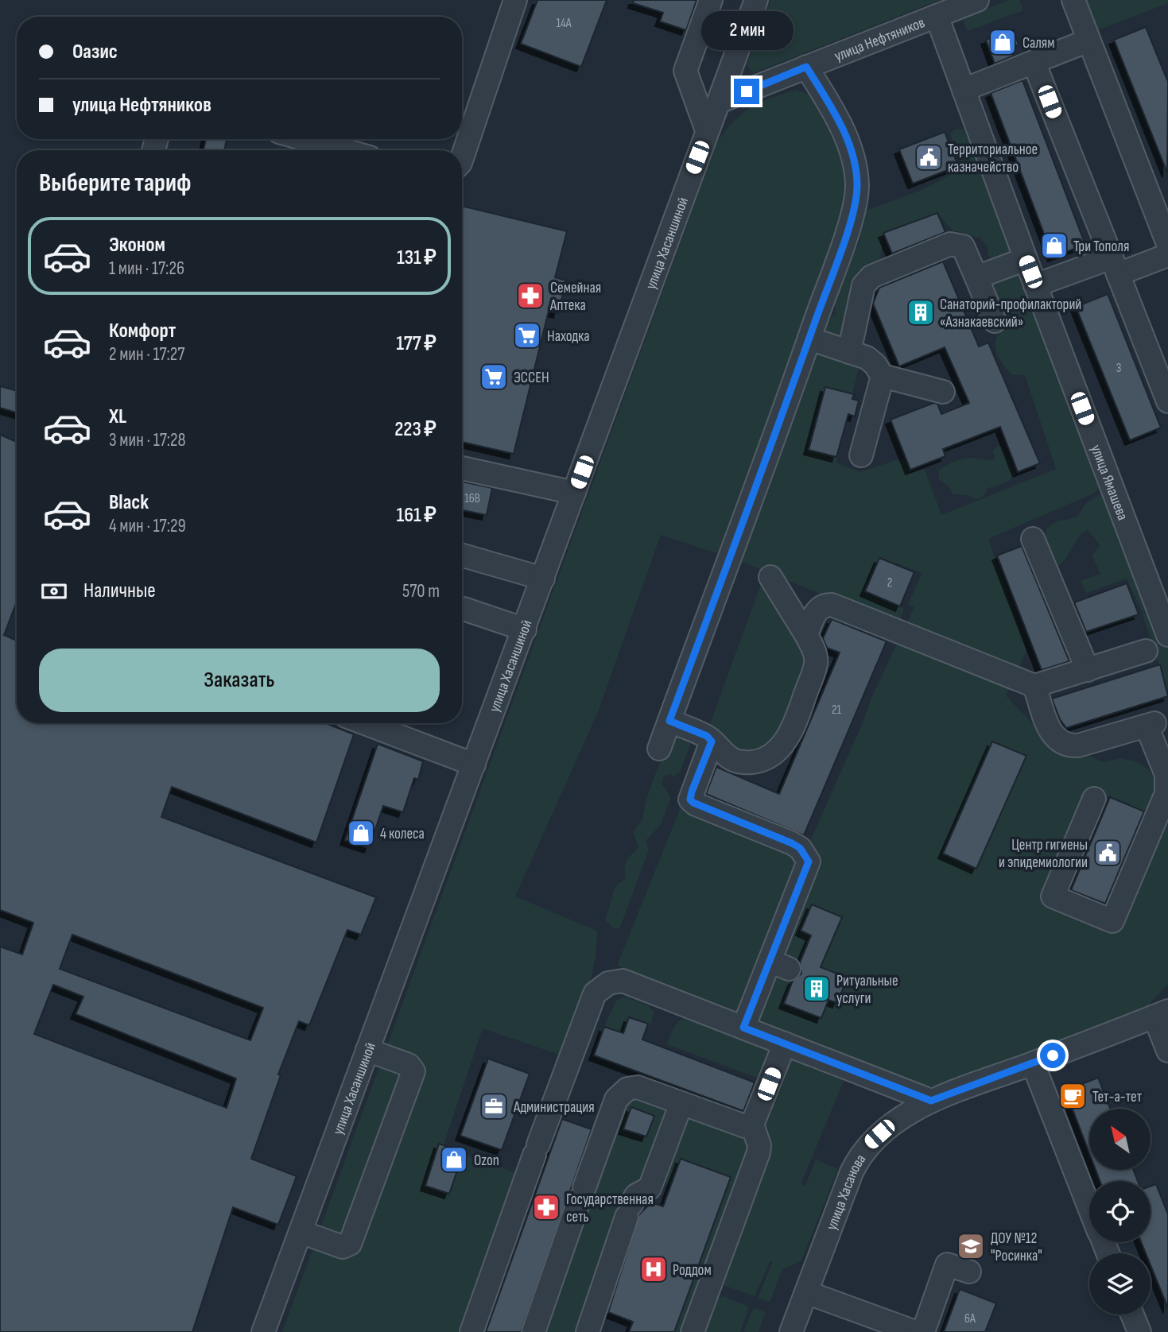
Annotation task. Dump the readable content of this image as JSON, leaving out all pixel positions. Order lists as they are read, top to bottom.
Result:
{
  "streets": {
    "street": [
      "улица Нефтяников",
      "улица Хасаншиной",
      "улица Ямашева",
      "улица Хасанова"
    ]
  },
  "crossings": [
    ["улица Нефтяников", "улица Хасаншиной"],
    ["улица Нефтяников", "улица Ямашева"]
  ],
  "places": {
    "shop": [
      "Салям",
      "Три Тополя",
      "4 колеса",
      "Ozon"
    ],
    "public building": ["Территориальное казначейство", "Центр гигиены и эпидемиологии"],
    "pharmacy": ["Семейная Аптека", "Государственная сеть"],
    "building": ["Санаторий-профилакторий «Азнакаевский»", "Ритуальные услуги"],
    "supermarket": ["Находка", "ЭССЕН"],
    "cafe": ["Тет-а-тет"],
    "office": ["Администрация"],
    "school or university": ["ДОУ №12 \"Росинка\""],
    "hospital": ["Роддом"]
  },
  "house_numbers": [
    "14А",
    "3",
    "16В",
    "2",
    "21",
    "6А"
  ],
  "north": "top left",
  "page": {
    "bubble": "2 мин",
    "banner": ["Оазис", "улица Нефтяников"],
    "heading": "Выберите тариф",
    "list": [
      {
        "name": "Эконом",
        "note": "1 мин · 17:26",
        "value": "131 ₽"
      },
      {
        "name": "Комфорт",
        "note": "2 мин · 17:27",
        "value": "177 ₽"
      },
      {
        "name": "XL",
        "note": "3 мин · 17:28",
        "value": "223 ₽"
      },
      {
        "name": "Black",
        "note": "4 мин · 17:29",
        "value": "161 ₽"
      }
    ],
    "pay": ["Наличные", "570 m"],
    "buttons": "Заказать"
  }
}
